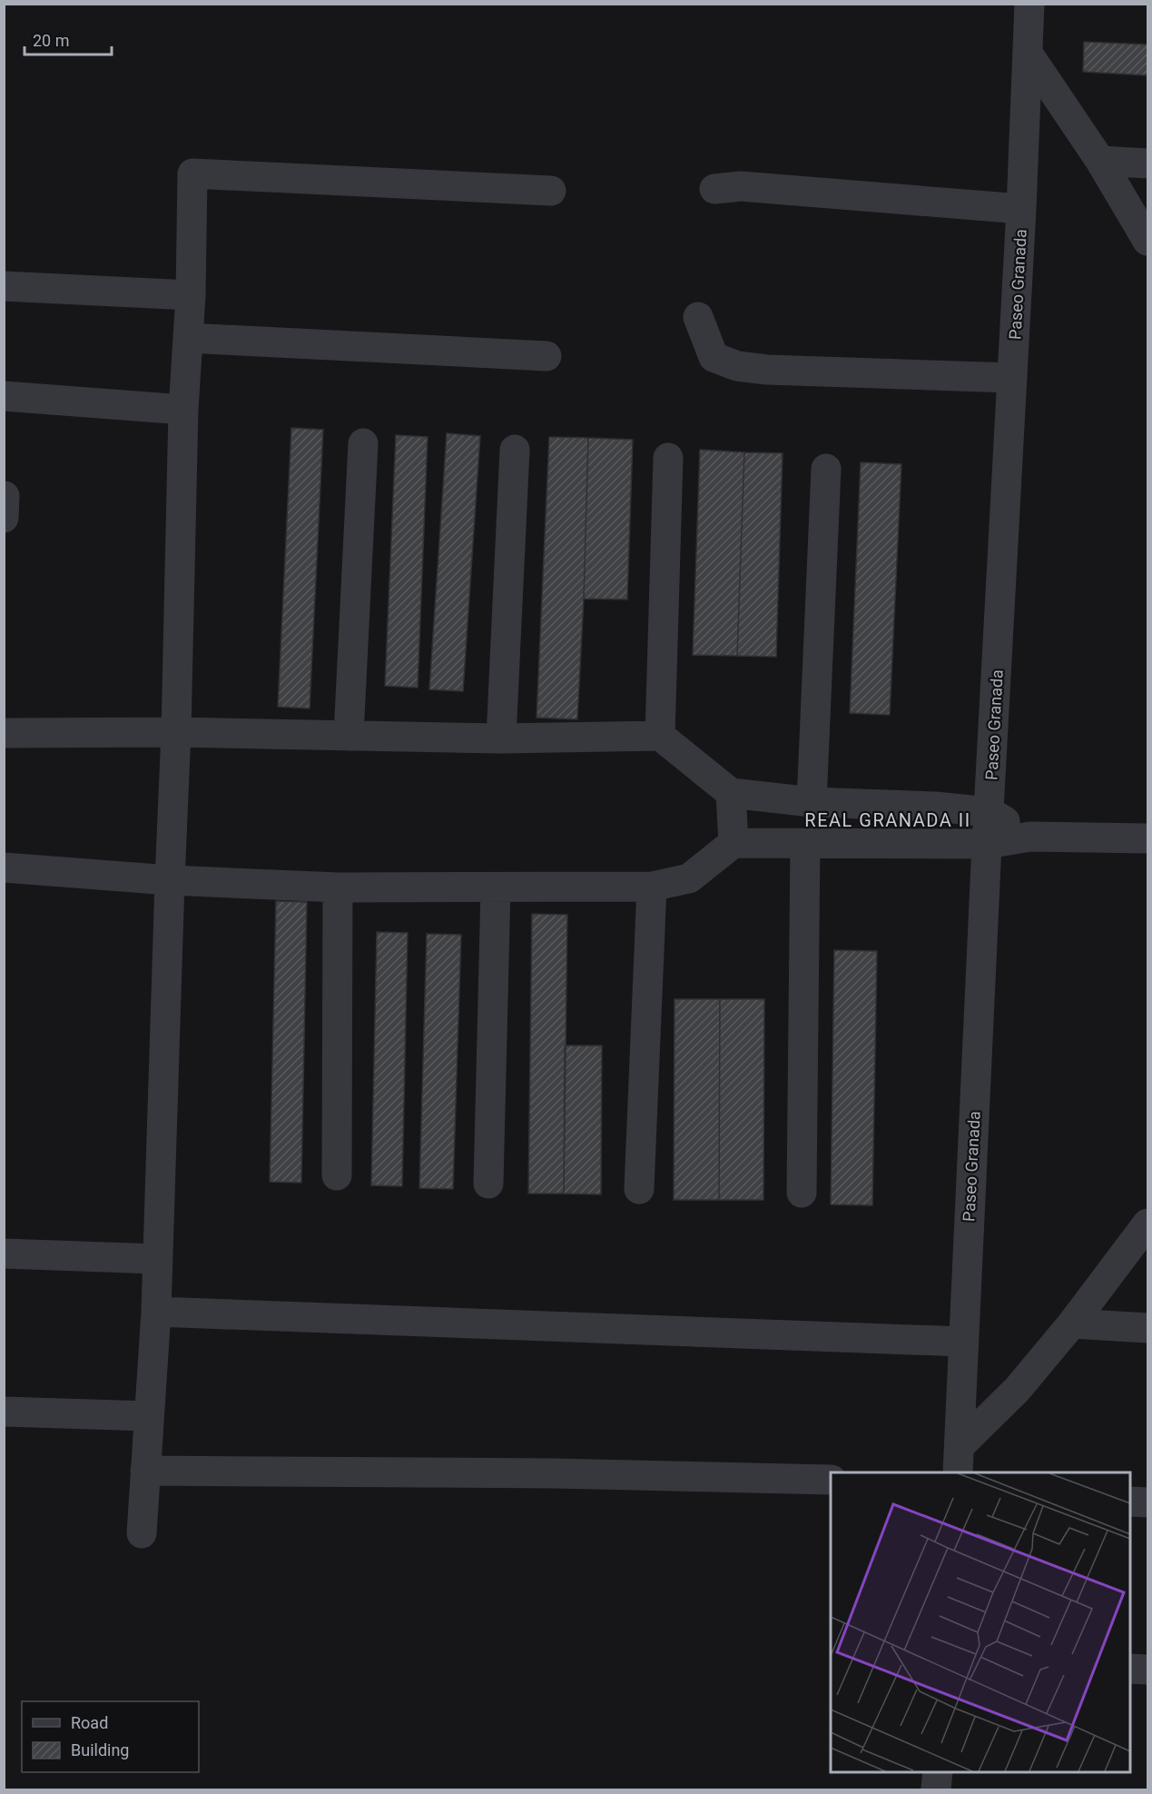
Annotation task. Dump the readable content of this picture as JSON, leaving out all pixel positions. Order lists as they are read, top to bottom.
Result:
{
  "streets": {
    "street": ["Paseo Granada"]
  },
  "districts": ["REAL GRANADA II"],
  "legend": ["Road", "Building"],
  "scale_bar": "20 m"
}
